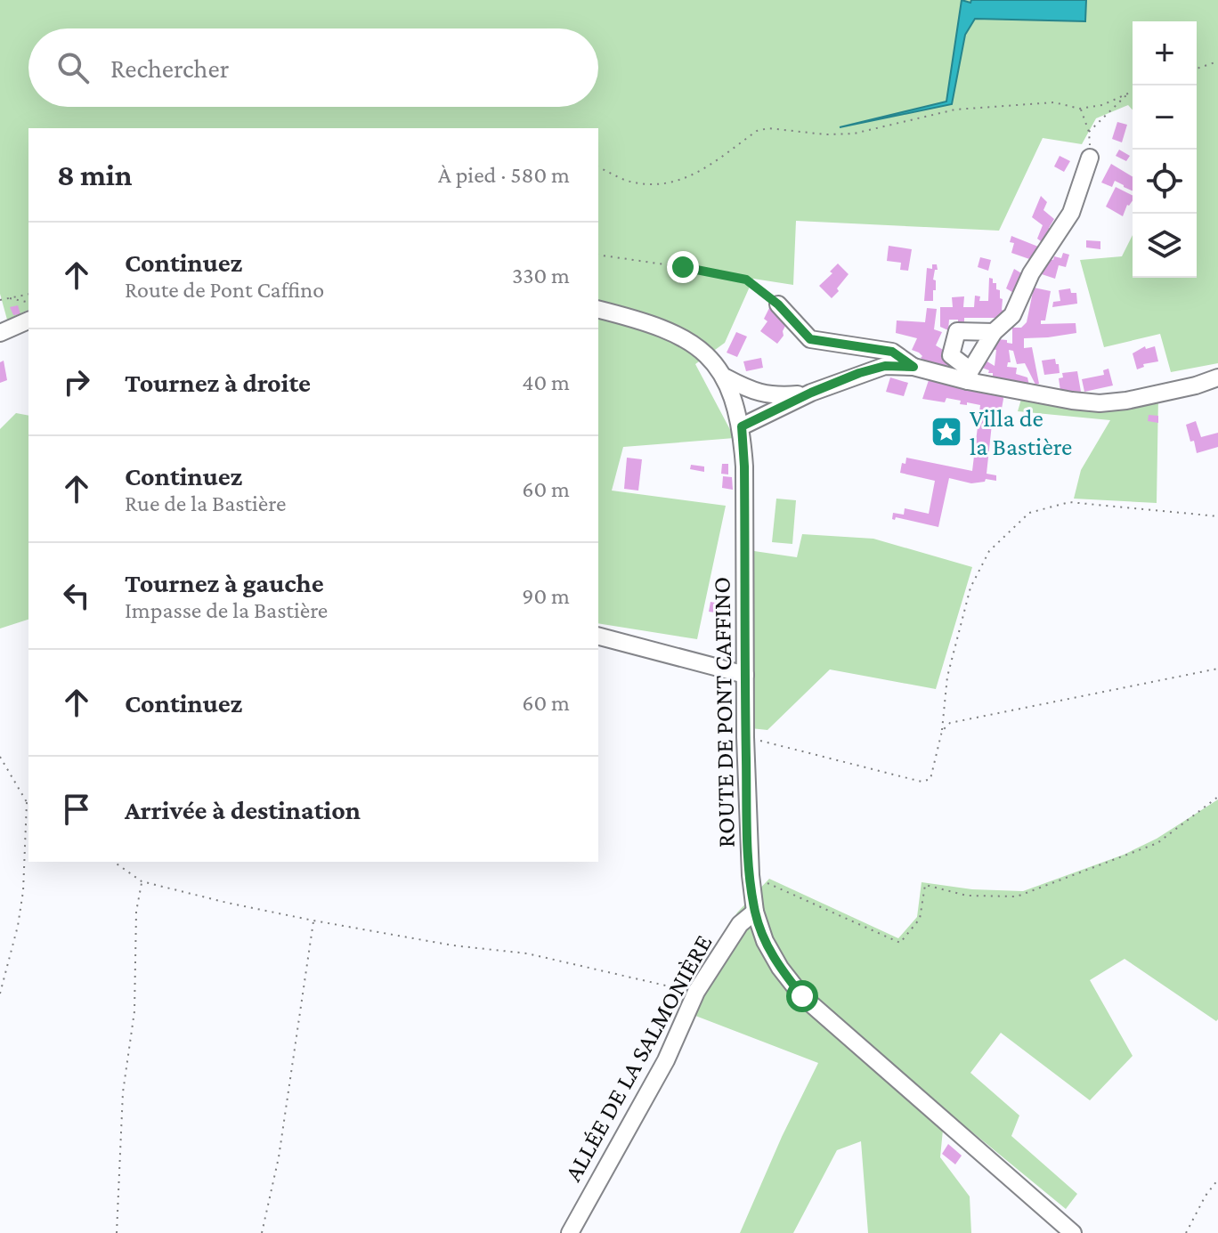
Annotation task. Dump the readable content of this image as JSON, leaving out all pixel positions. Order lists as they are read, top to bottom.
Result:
{
  "streets": {
    "street": ["ROUTE DE PONT CAFFINO", "ALLÉE DE LA SALMONIÈRE"]
  },
  "crossings": [
    ["ROUTE DE PONT CAFFINO", "ALLÉE DE LA SALMONIÈRE"]
  ],
  "places": {
    "place": ["Villa de la Bastière"]
  },
  "page": {
    "map_buttons": ["+", "−"],
    "search": "Rechercher",
    "heading": ["8 min", "À pied · 580 m"],
    "list": [
      ["Continuez", "Route de Pont Caffino", "330 m"],
      ["Tournez à droite", "40 m"],
      ["Continuez", "Rue de la Bastière", "60 m"],
      ["Tournez à gauche", "Impasse de la Bastière", "90 m"],
      ["Continuez", "60 m"],
      "Arrivée à destination"
    ]
  }
}
